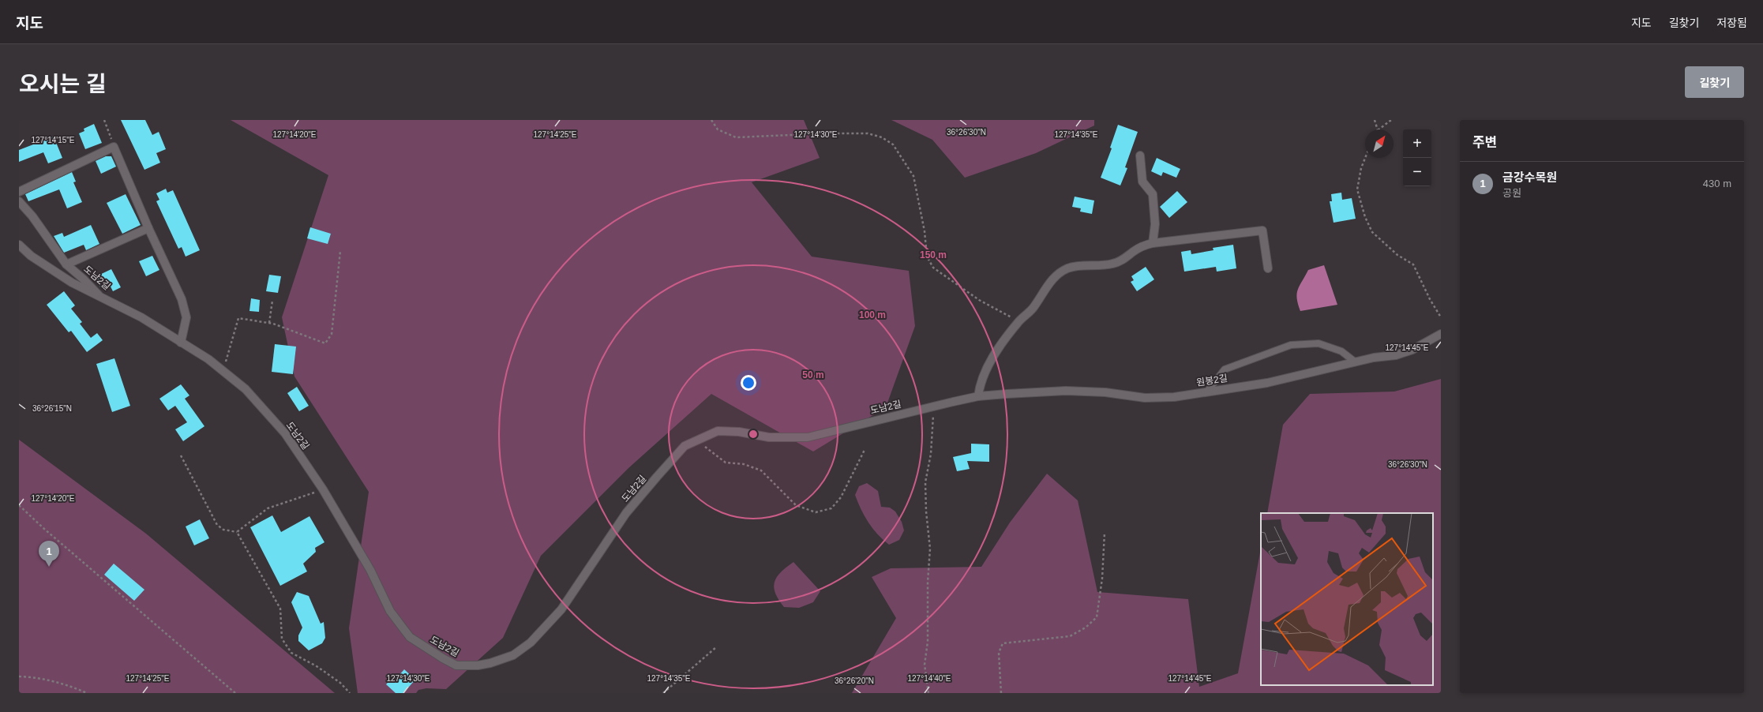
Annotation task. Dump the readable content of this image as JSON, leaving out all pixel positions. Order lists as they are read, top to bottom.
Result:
{
  "streets": {
    "main road": ["도남2길", "원봉2길"]
  },
  "crossings": [
    ["도남2길", "원봉2길"]
  ],
  "north": "top right",
  "page": {
    "header": "지도",
    "nav": ["지도", "길찾기", "저장됨"],
    "title": "오시는 길",
    "buttons": "길찾기",
    "heading": "주변",
    "map_buttons": ["+", "−"],
    "list": [
      {
        "mark": "1",
        "name": "금강수목원",
        "note": "공원",
        "value": "430 m"
      }
    ],
    "pins": "1"
  },
  "coordinates": [
    "36°26'30\"N",
    "127°14'20\"E",
    "127°14'25\"E",
    "127°14'30\"E",
    "127°14'35\"E",
    "127°14'15\"E",
    "127°14'45\"E",
    "36°26'15\"N",
    "127°14'40\"E",
    "36°26'20\"N"
  ],
  "rings": ["150 m", "100 m", "50 m"]
}
